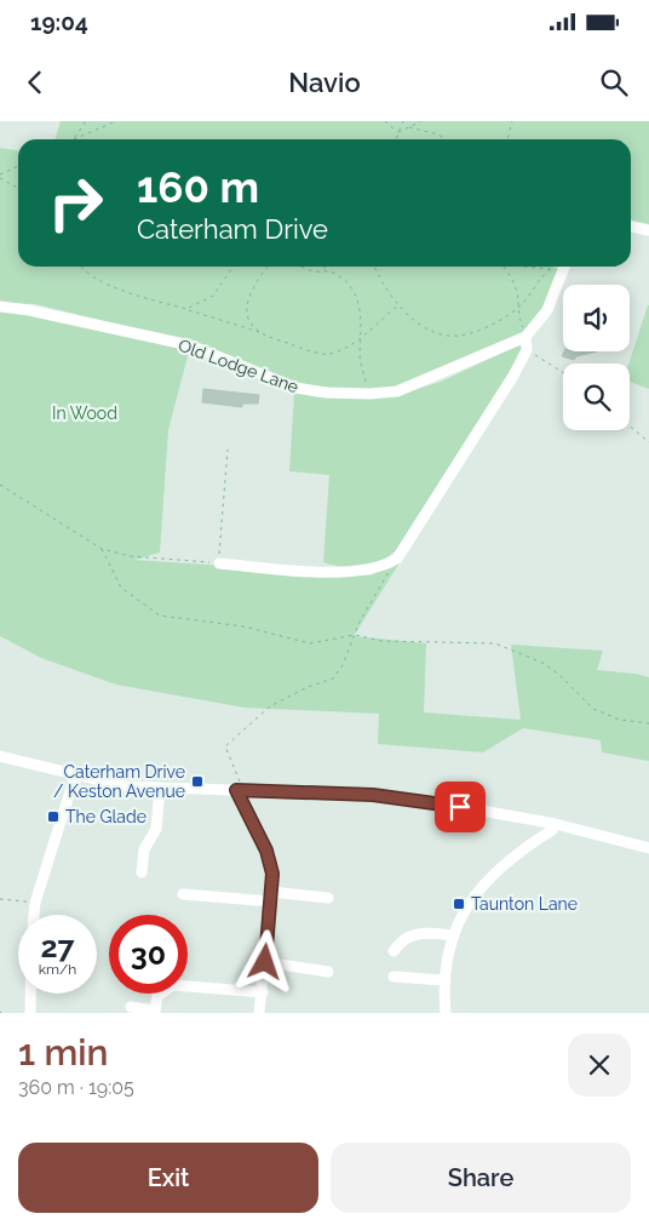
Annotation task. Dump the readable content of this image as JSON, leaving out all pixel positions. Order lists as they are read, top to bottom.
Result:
{
  "streets": {
    "street": ["Old Lodge Lane"]
  },
  "parks": ["In Wood"],
  "places": {
    "transit": ["Caterham Drive / Keston Avenue", "The Glade", "Taunton Lane"]
  },
  "page": {
    "status": "19:04",
    "header": "Navio",
    "turn": ["160 m", "Caterham Drive"],
    "speed": "27 km/h",
    "limit": "30",
    "heading": ["1 min", "360 m · 19:05"],
    "buttons": ["Exit", "Share"]
  }
}
